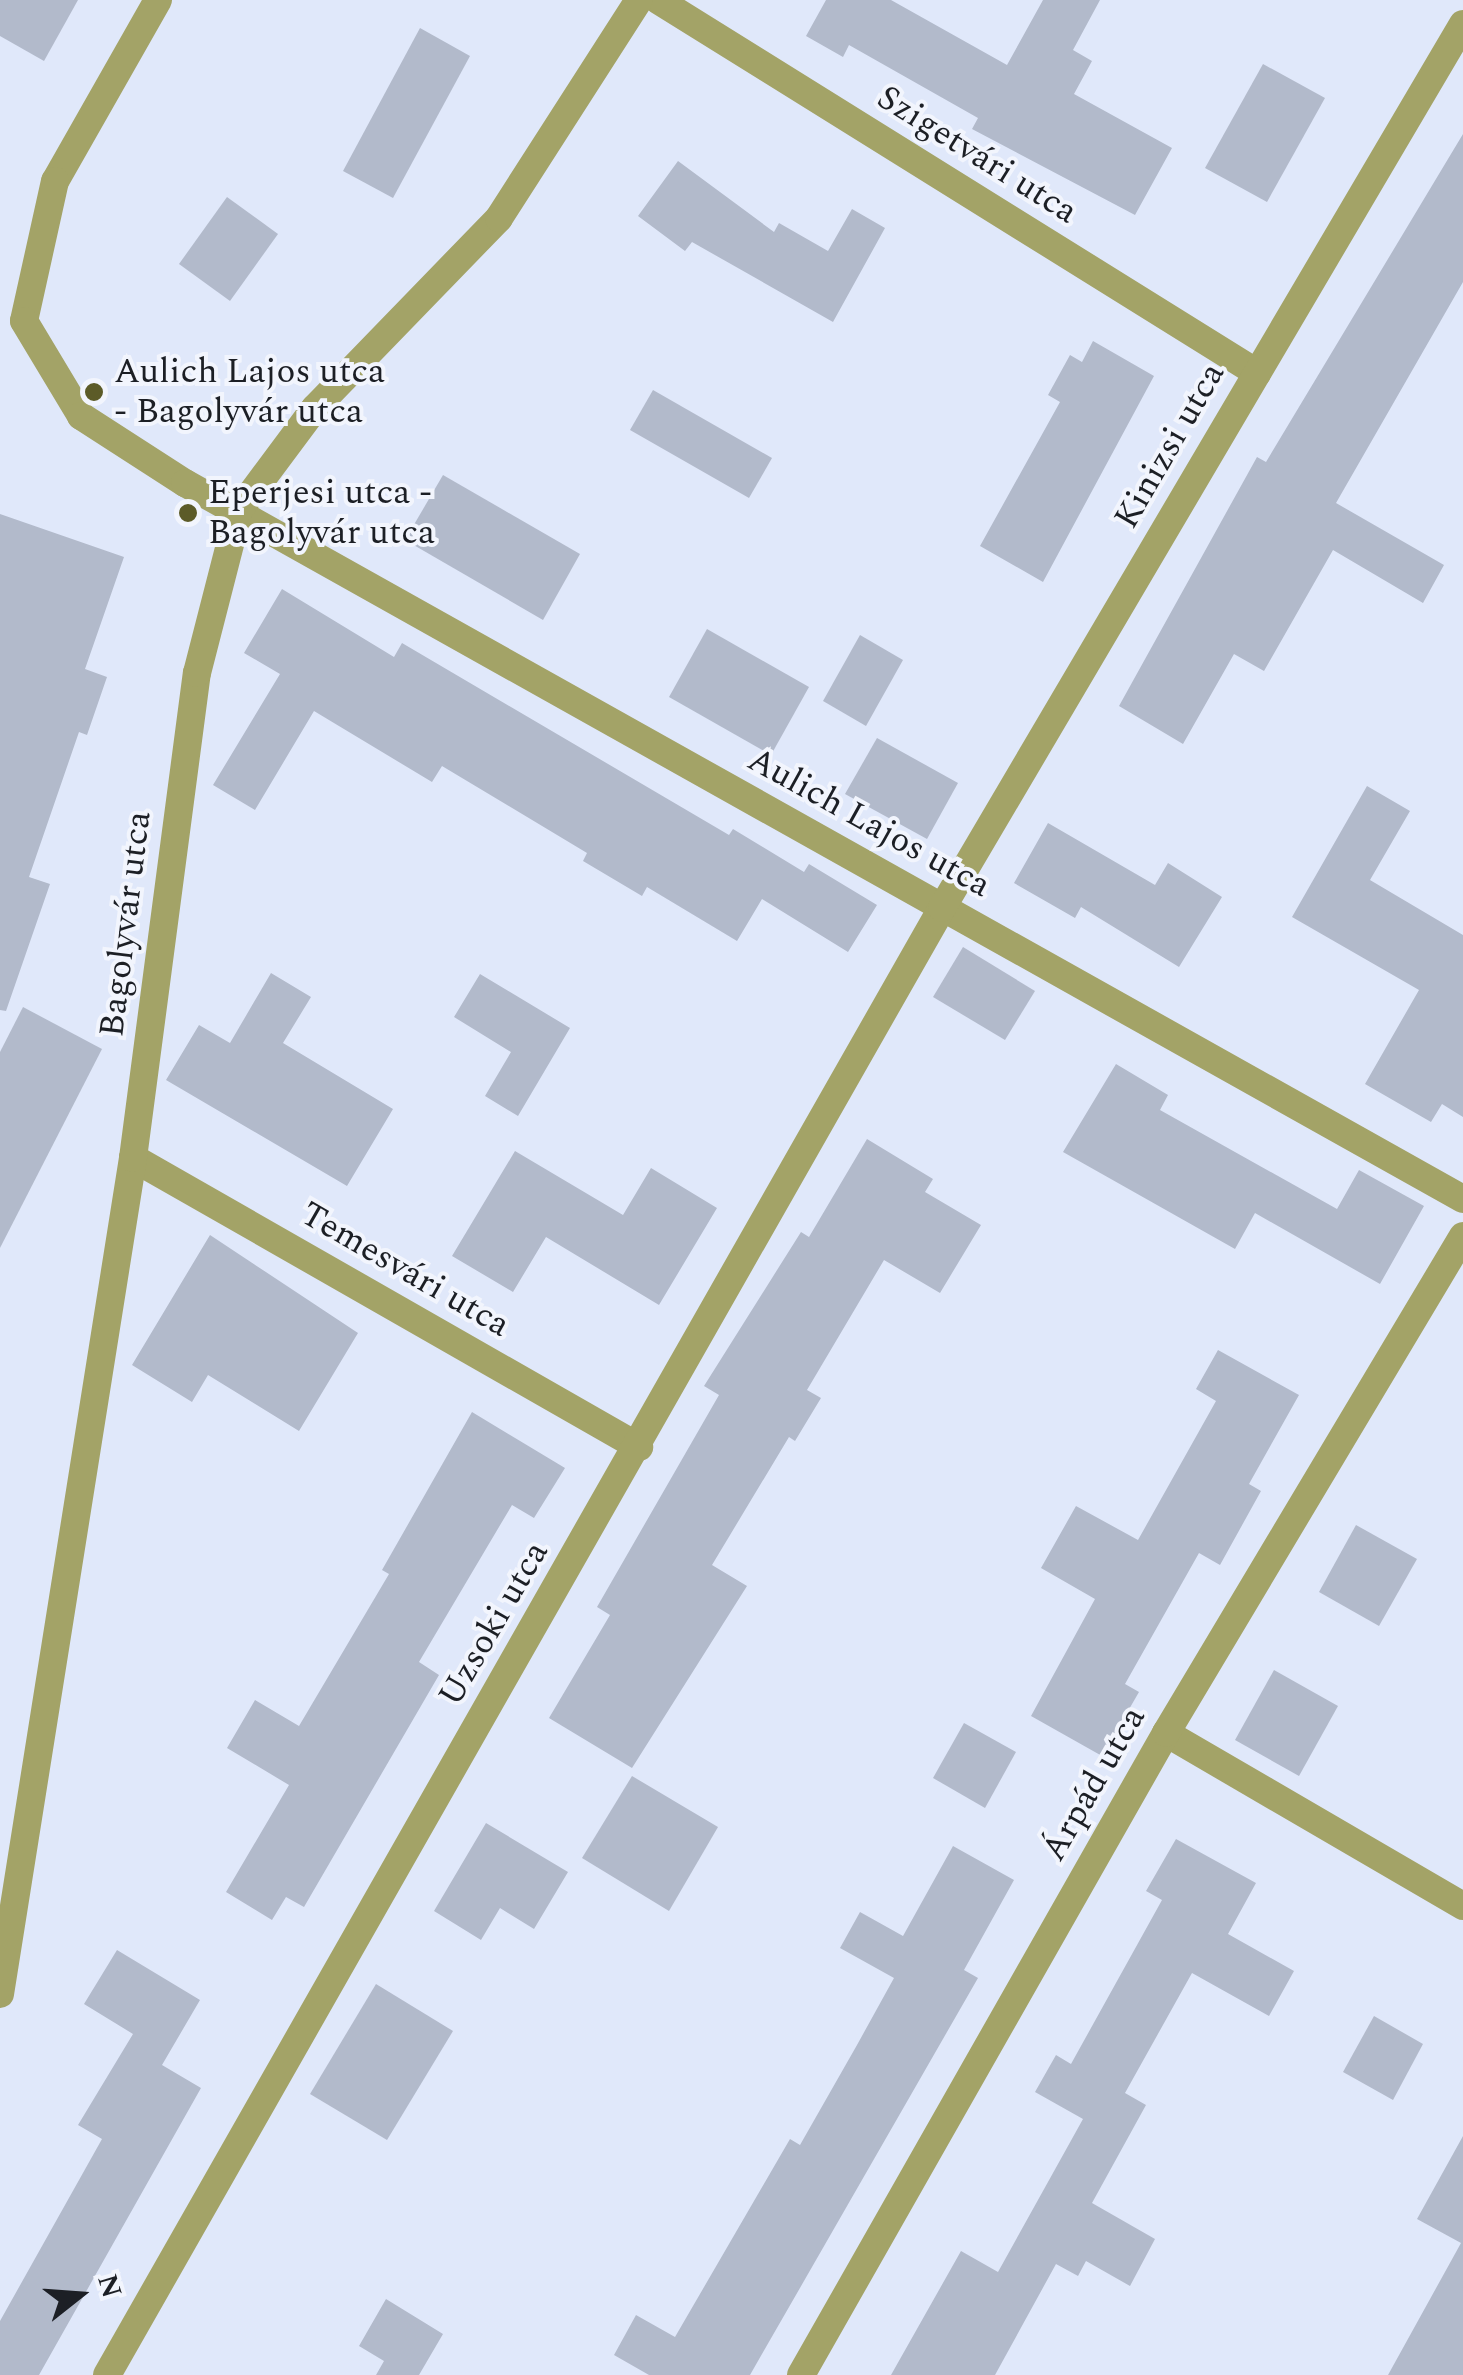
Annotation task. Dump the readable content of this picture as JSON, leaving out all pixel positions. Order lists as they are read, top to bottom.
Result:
{
  "streets": {
    "street": [
      "Szigetvári utca",
      "Kinizsi utca",
      "Aulich Lajos utca",
      "Bagolyvár utca",
      "Temesvári utca",
      "Uzsoki utca",
      "Árpád utca"
    ]
  },
  "crossings": [
    ["Szigetvári utca", "Kinizsi utca"],
    ["Kinizsi utca", "Aulich Lajos utca"],
    ["Kinizsi utca", "Uzsoki utca"],
    ["Aulich Lajos utca", "Bagolyvár utca"],
    ["Aulich Lajos utca", "Uzsoki utca"],
    ["Bagolyvár utca", "Temesvári utca"],
    ["Temesvári utca", "Uzsoki utca"]
  ],
  "places": ["Aulich Lajos utca - Bagolyvár utca", "Eperjesi utca - Bagolyvár utca"],
  "north": "right"
}
